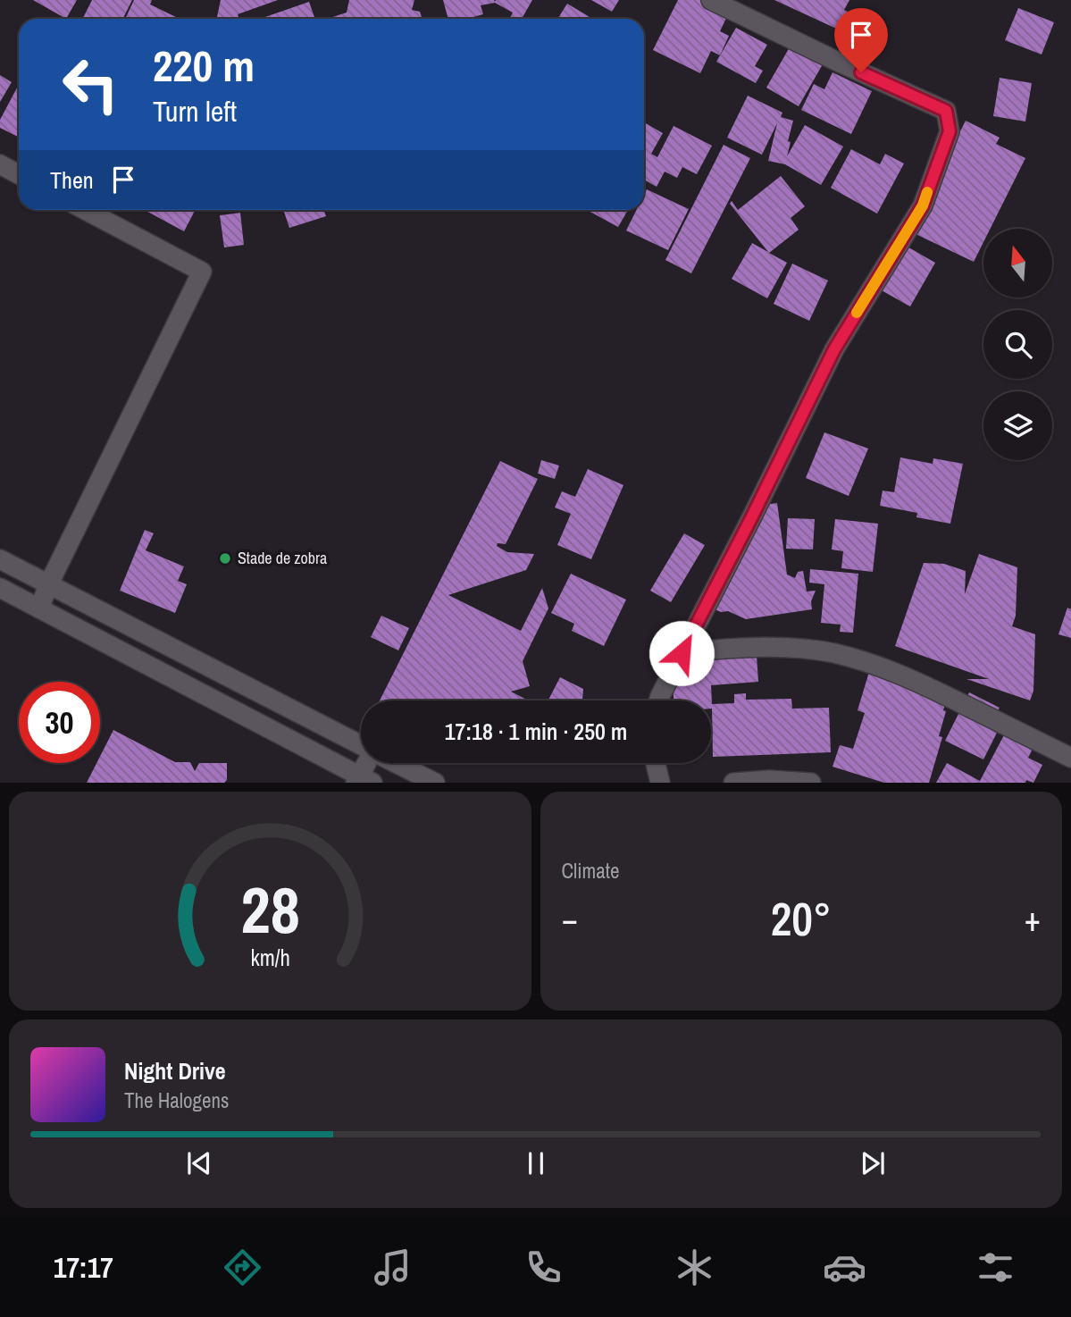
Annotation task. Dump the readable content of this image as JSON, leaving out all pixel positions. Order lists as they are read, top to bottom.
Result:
{
  "places": ["Stade de zobra"],
  "north": "top",
  "page": {
    "turn": ["220 m", "Turn left"],
    "then": "Then",
    "limit": "30",
    "trip": "17:18 · 1 min · 250 m",
    "tile": "Climate",
    "heat": ["−", "20°", "+"],
    "song": ["Night Drive", "The Halogens"],
    "tabs": "17:17",
    "gauge": ["28", "km/h"]
  }
}
